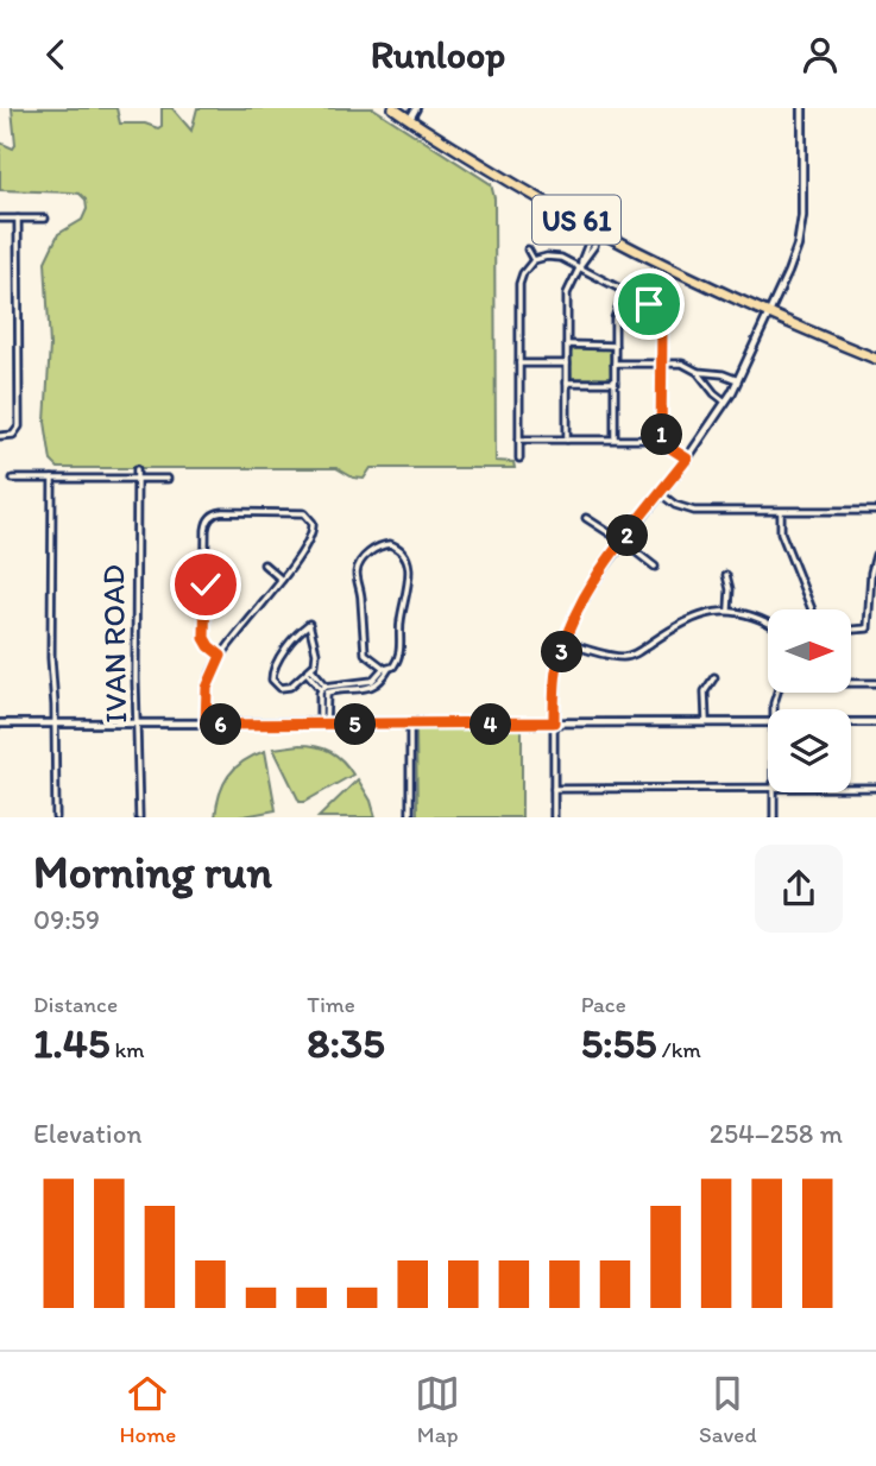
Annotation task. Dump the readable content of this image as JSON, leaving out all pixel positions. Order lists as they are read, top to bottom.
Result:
{
  "streets": {
    "highway": ["US 61"],
    "street": ["IVAN ROAD"]
  },
  "north": "right",
  "page": {
    "header": "Runloop",
    "pins": [
      "1",
      "2",
      "3",
      "4",
      "5",
      "6"
    ],
    "heading": ["Morning run", "09:59"],
    "stats": [
      ["Distance", "1.45 km"],
      ["Time", "8:35"],
      ["Pace", "5:55 /km"]
    ],
    "chart": ["Elevation", "254–258 m"],
    "tabs": ["Home", "Map", "Saved"]
  }
}
